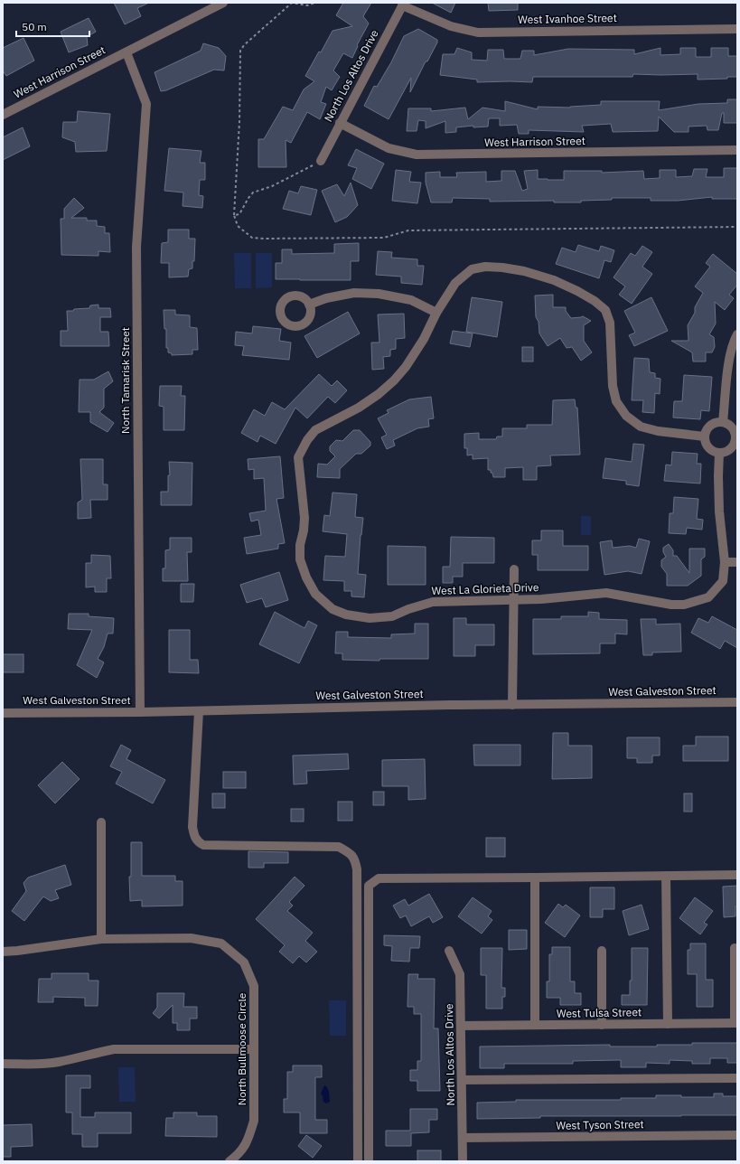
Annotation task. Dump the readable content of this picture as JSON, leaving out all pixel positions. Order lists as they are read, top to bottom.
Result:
{
  "streets": {
    "street": [
      "West Ivanhoe Street",
      "West Harrison Street",
      "North Los Altos Drive",
      "North Tamarisk Street",
      "West La Glorieta Drive",
      "West Galveston Street",
      "West Tulsa Street",
      "North Bullmoose Circle",
      "West Tyson Street"
    ]
  },
  "crossings": [
    ["West Ivanhoe Street", "North Los Altos Drive"],
    ["West Harrison Street", "North Los Altos Drive"],
    ["West Harrison Street", "North Tamarisk Street"],
    ["North Los Altos Drive", "West Tulsa Street"],
    ["North Los Altos Drive", "West Tyson Street"],
    ["North Tamarisk Street", "West Galveston Street"]
  ],
  "scale_bar": "50 m"
}
